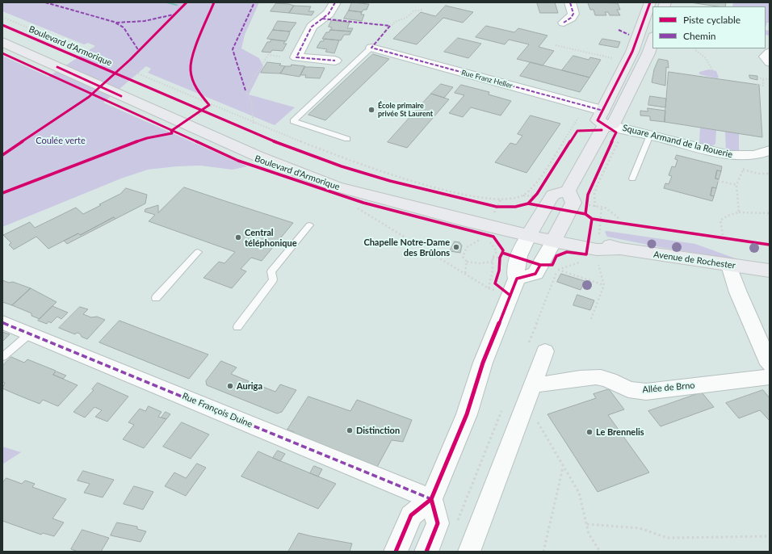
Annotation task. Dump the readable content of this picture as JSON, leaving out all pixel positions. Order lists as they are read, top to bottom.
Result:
{
  "streets": {
    "main road": ["Boulevard d'Armorique", "Avenue de Rochester"],
    "street": [
      "Rue Franz Heller",
      "Square Armand de la Rouerie",
      "Allée de Brno",
      "Rue François Duine"
    ]
  },
  "crossings": [
    ["Boulevard d'Armorique", "Avenue de Rochester"]
  ],
  "parks": ["Coulée verte"],
  "places": [
    "École primaire privée St Laurent",
    "Central téléphonique",
    "Chapelle Notre-Dame des Brûlons",
    "Auriga",
    "Distinction",
    "Le Brennelis"
  ],
  "legend": ["Piste cyclable", "Chemin"]
}
